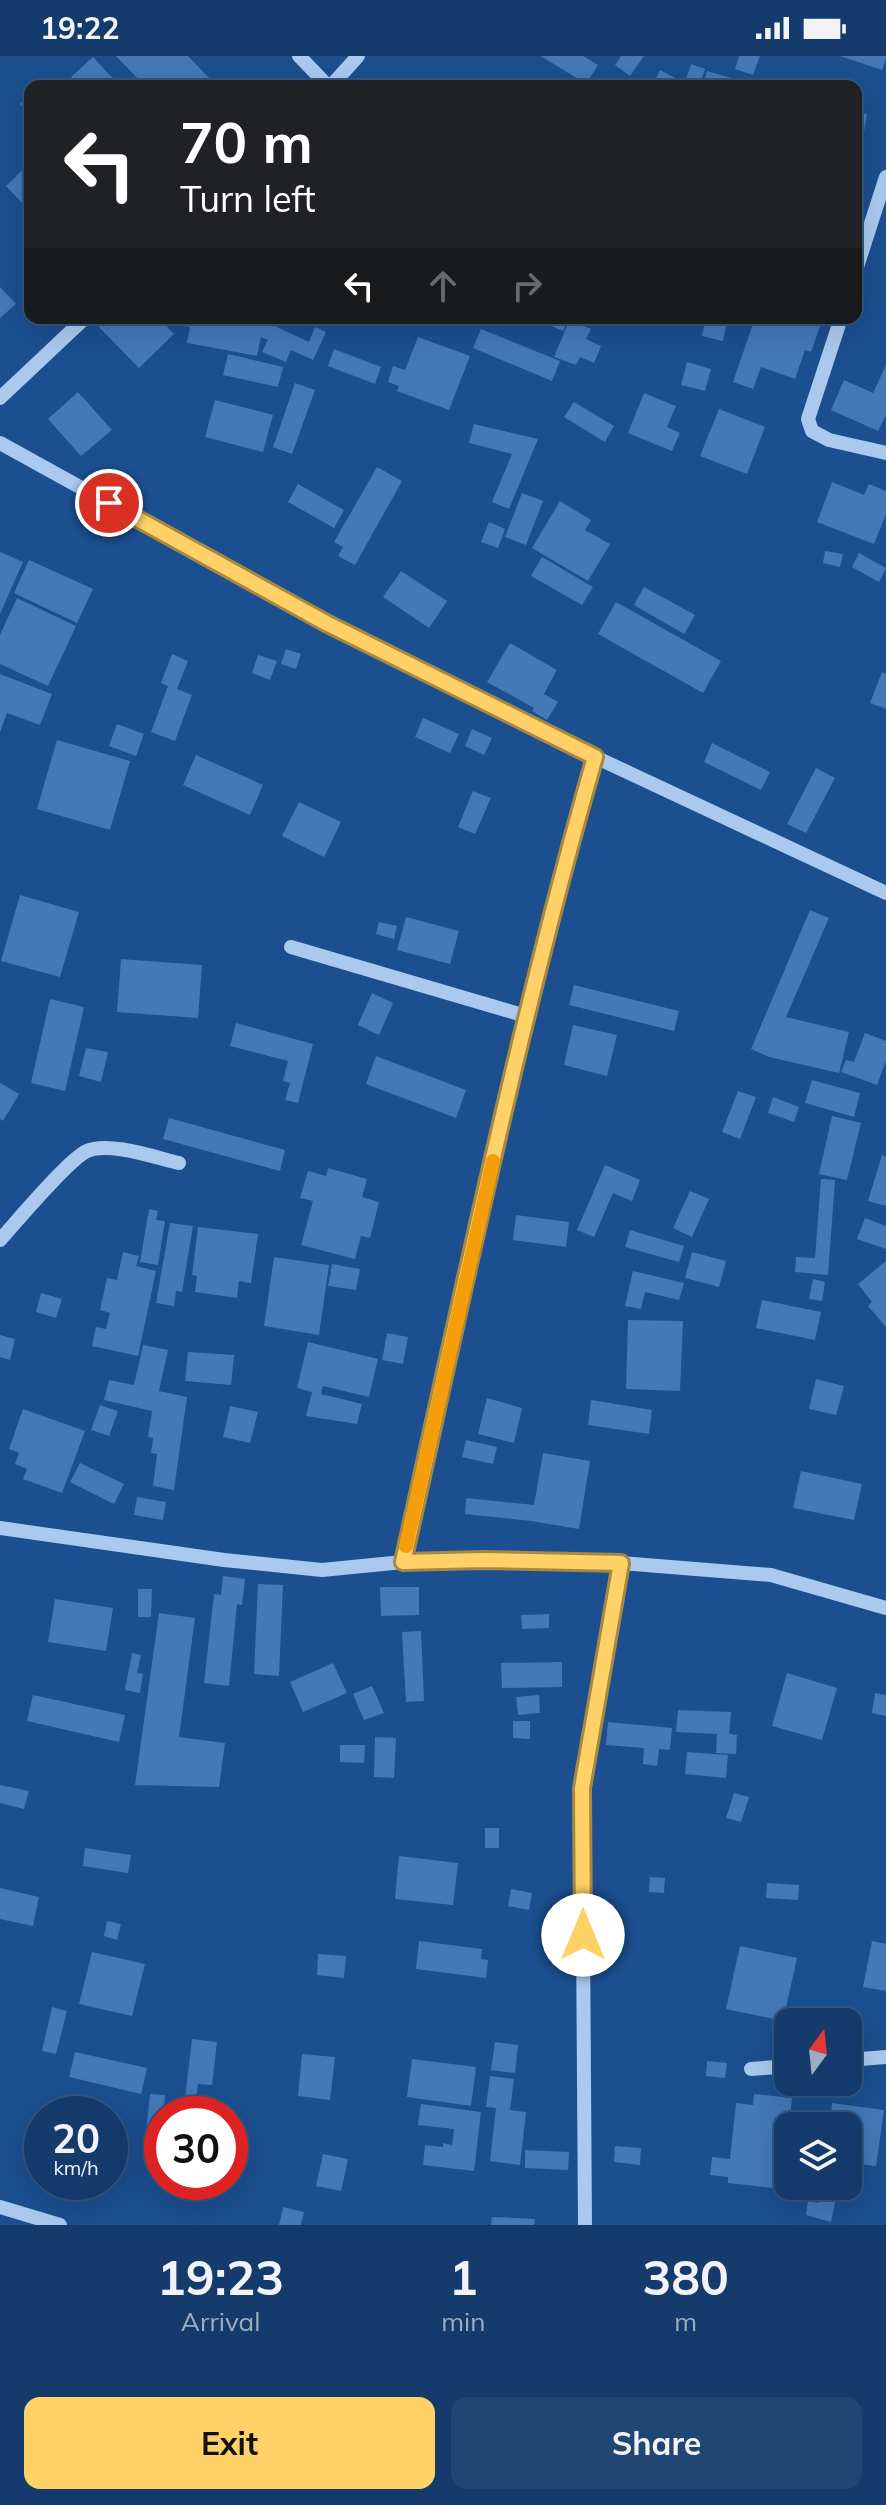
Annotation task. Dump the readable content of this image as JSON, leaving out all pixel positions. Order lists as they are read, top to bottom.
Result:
{
  "north": "top",
  "page": {
    "status": "19:22",
    "turn": ["70 m", "Turn left"],
    "speed": "20 km/h",
    "limit": "30",
    "eta": [
      "19:23",
      "Arrival",
      "1",
      "min",
      "380",
      "m"
    ],
    "buttons": ["Exit", "Share"]
  }
}
